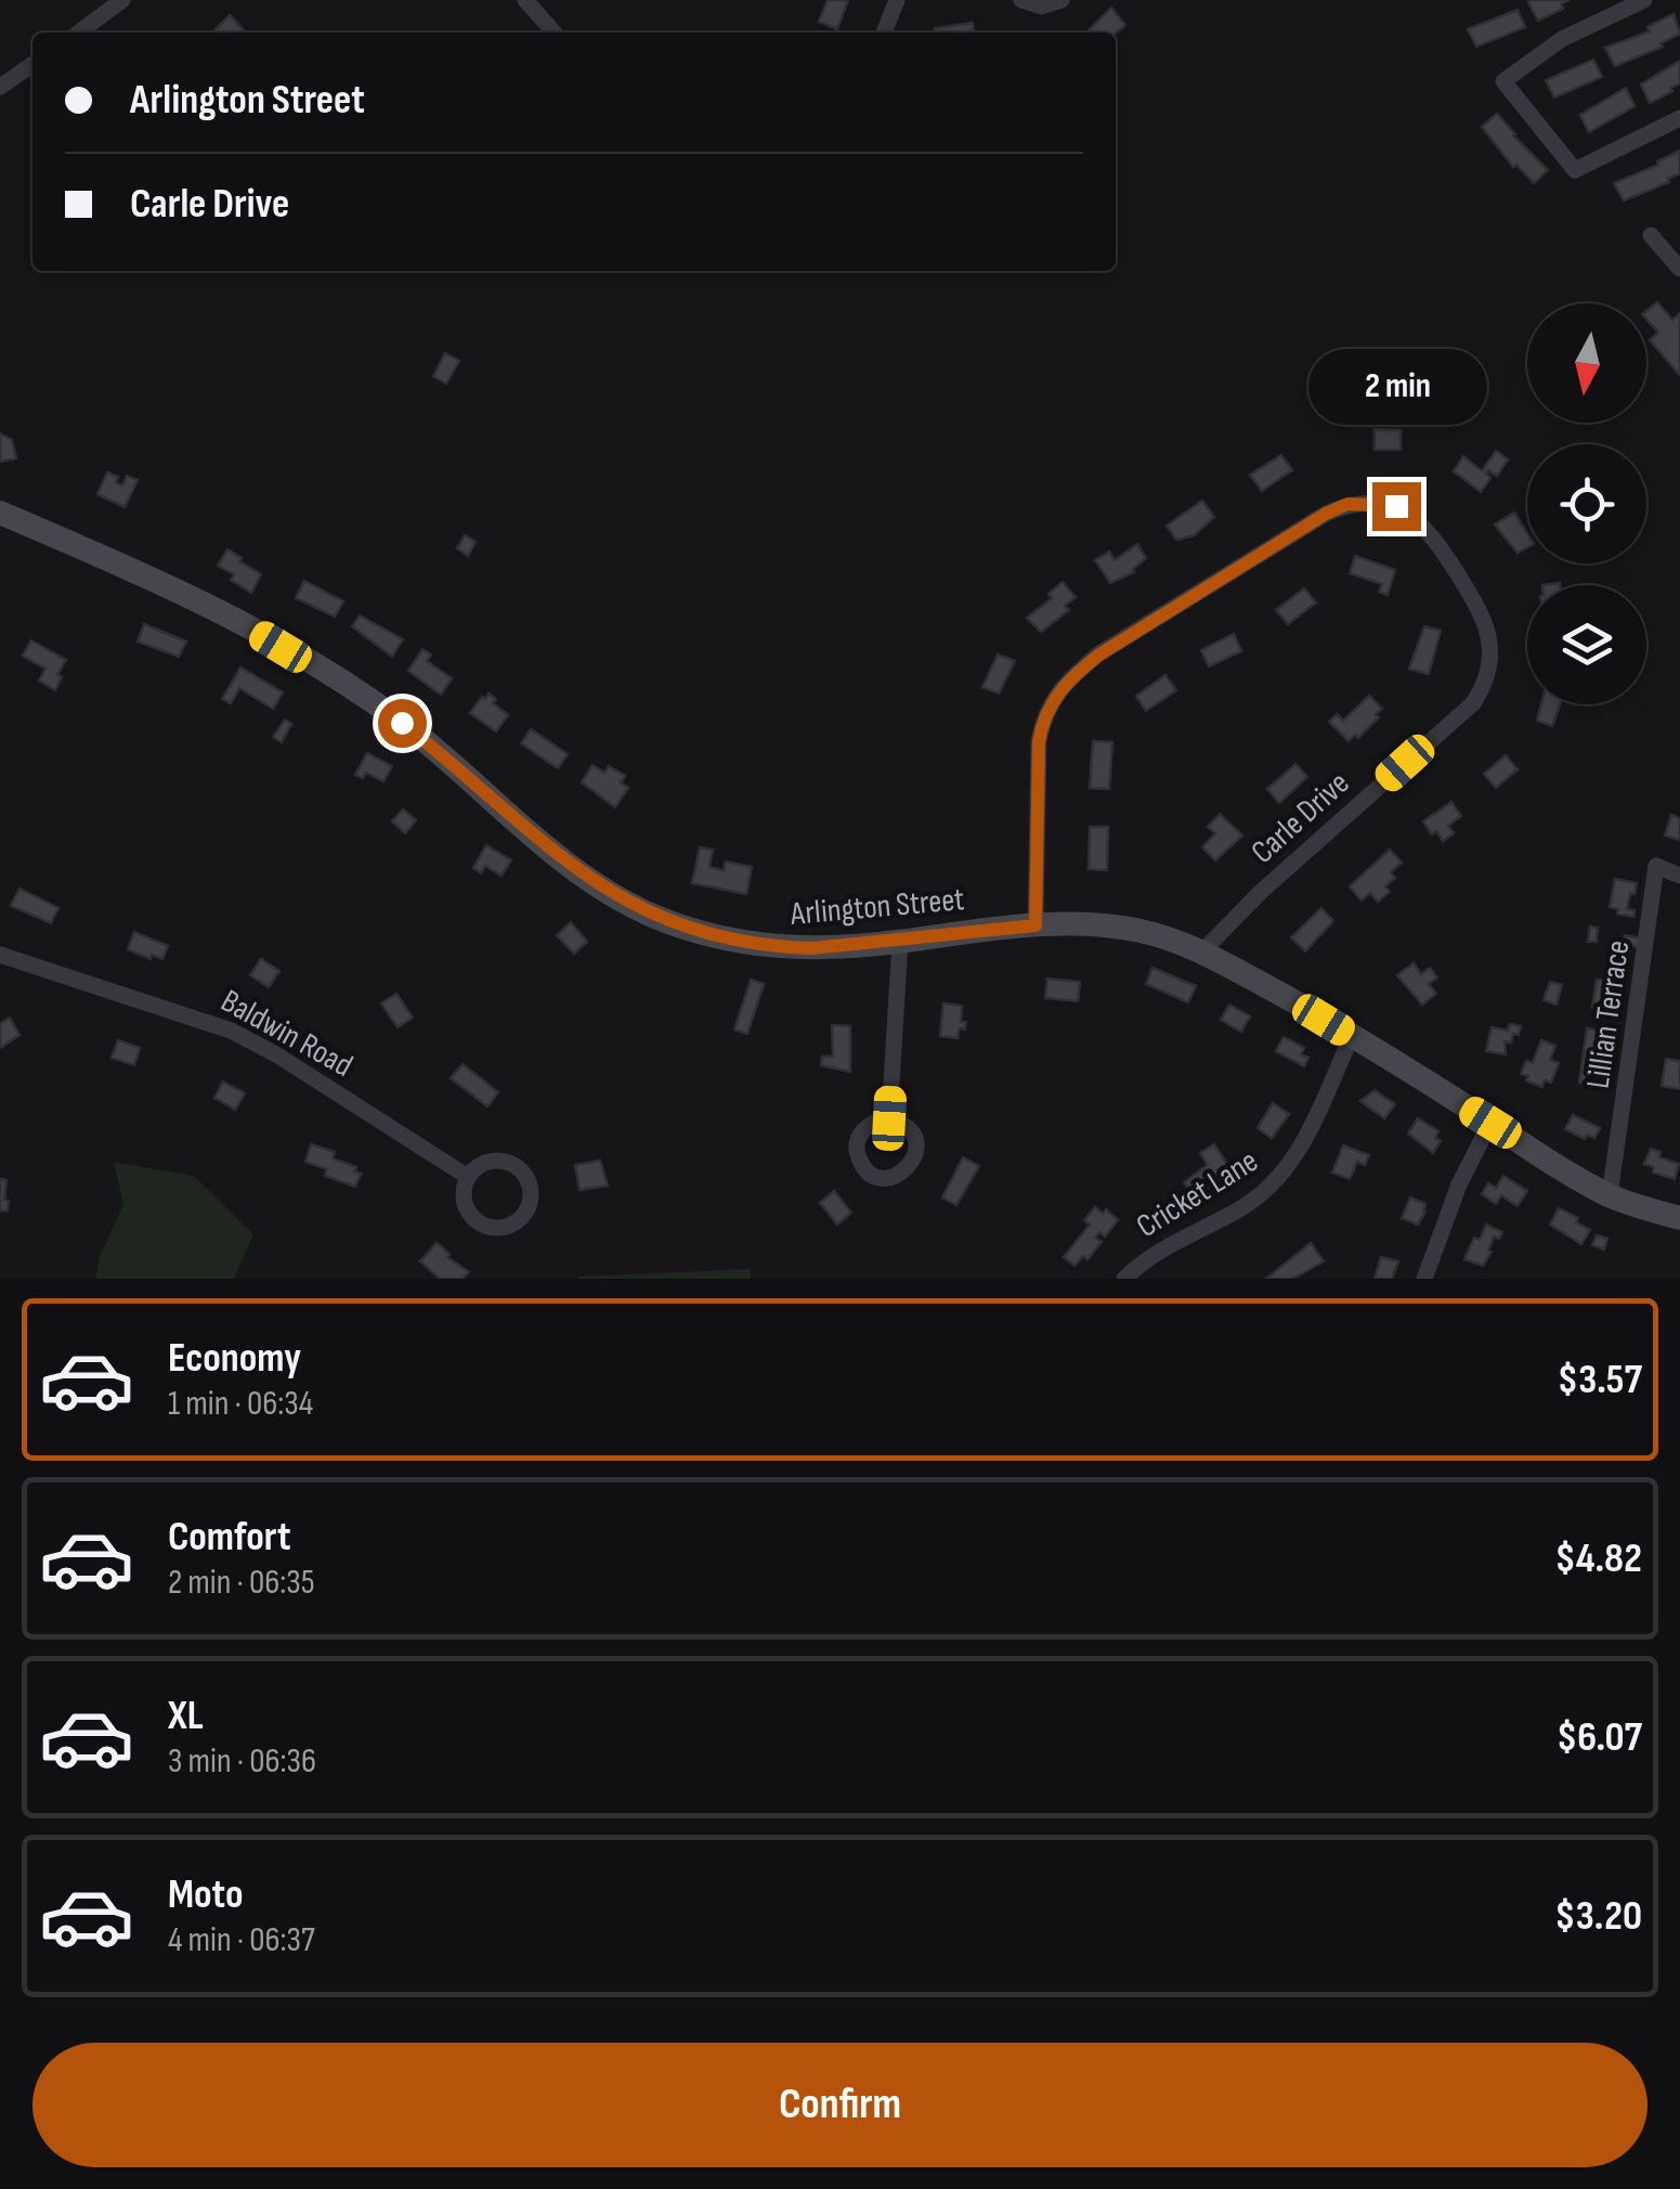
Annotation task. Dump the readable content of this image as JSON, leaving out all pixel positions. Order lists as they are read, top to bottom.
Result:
{
  "streets": {
    "street": [
      "Carle Drive",
      "Arlington Street",
      "Lillian Terrace",
      "Baldwin Road",
      "Cricket Lane"
    ]
  },
  "crossings": [
    ["Carle Drive", "Arlington Street"],
    ["Arlington Street", "Lillian Terrace"],
    ["Arlington Street", "Cricket Lane"]
  ],
  "north": "bottom",
  "page": {
    "banner": ["Arlington Street", "Carle Drive"],
    "bubble": "2 min",
    "list": [
      {
        "name": "Economy",
        "note": "1 min · 06:34",
        "value": "$3.57"
      },
      {
        "name": "Comfort",
        "note": "2 min · 06:35",
        "value": "$4.82"
      },
      {
        "name": "XL",
        "note": "3 min · 06:36",
        "value": "$6.07"
      },
      {
        "name": "Moto",
        "note": "4 min · 06:37",
        "value": "$3.20"
      }
    ],
    "buttons": "Confirm"
  }
}
